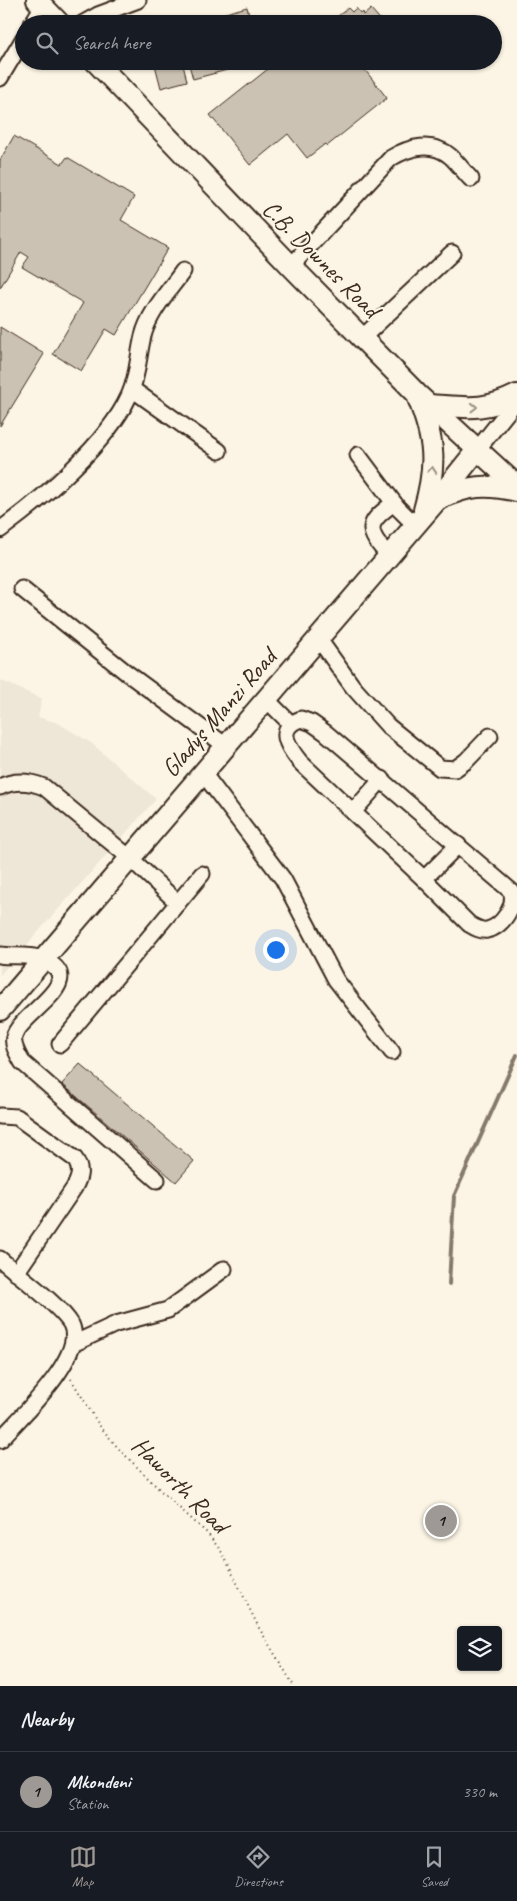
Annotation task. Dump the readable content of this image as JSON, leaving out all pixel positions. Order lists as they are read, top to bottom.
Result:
{
  "streets": {
    "main road": ["C.B. Downes Road", "Gladys Manzi Road"],
    "path": ["Haworth Road"]
  },
  "crossings": [
    ["C.B. Downes Road", "Gladys Manzi Road"]
  ],
  "page": {
    "search": "Search here",
    "pins": "1",
    "heading": "Nearby",
    "list": [
      {
        "mark": "1",
        "name": "Mkondeni",
        "note": "Station",
        "value": "330 m"
      }
    ],
    "nav": ["Map", "Directions", "Saved"]
  }
}
